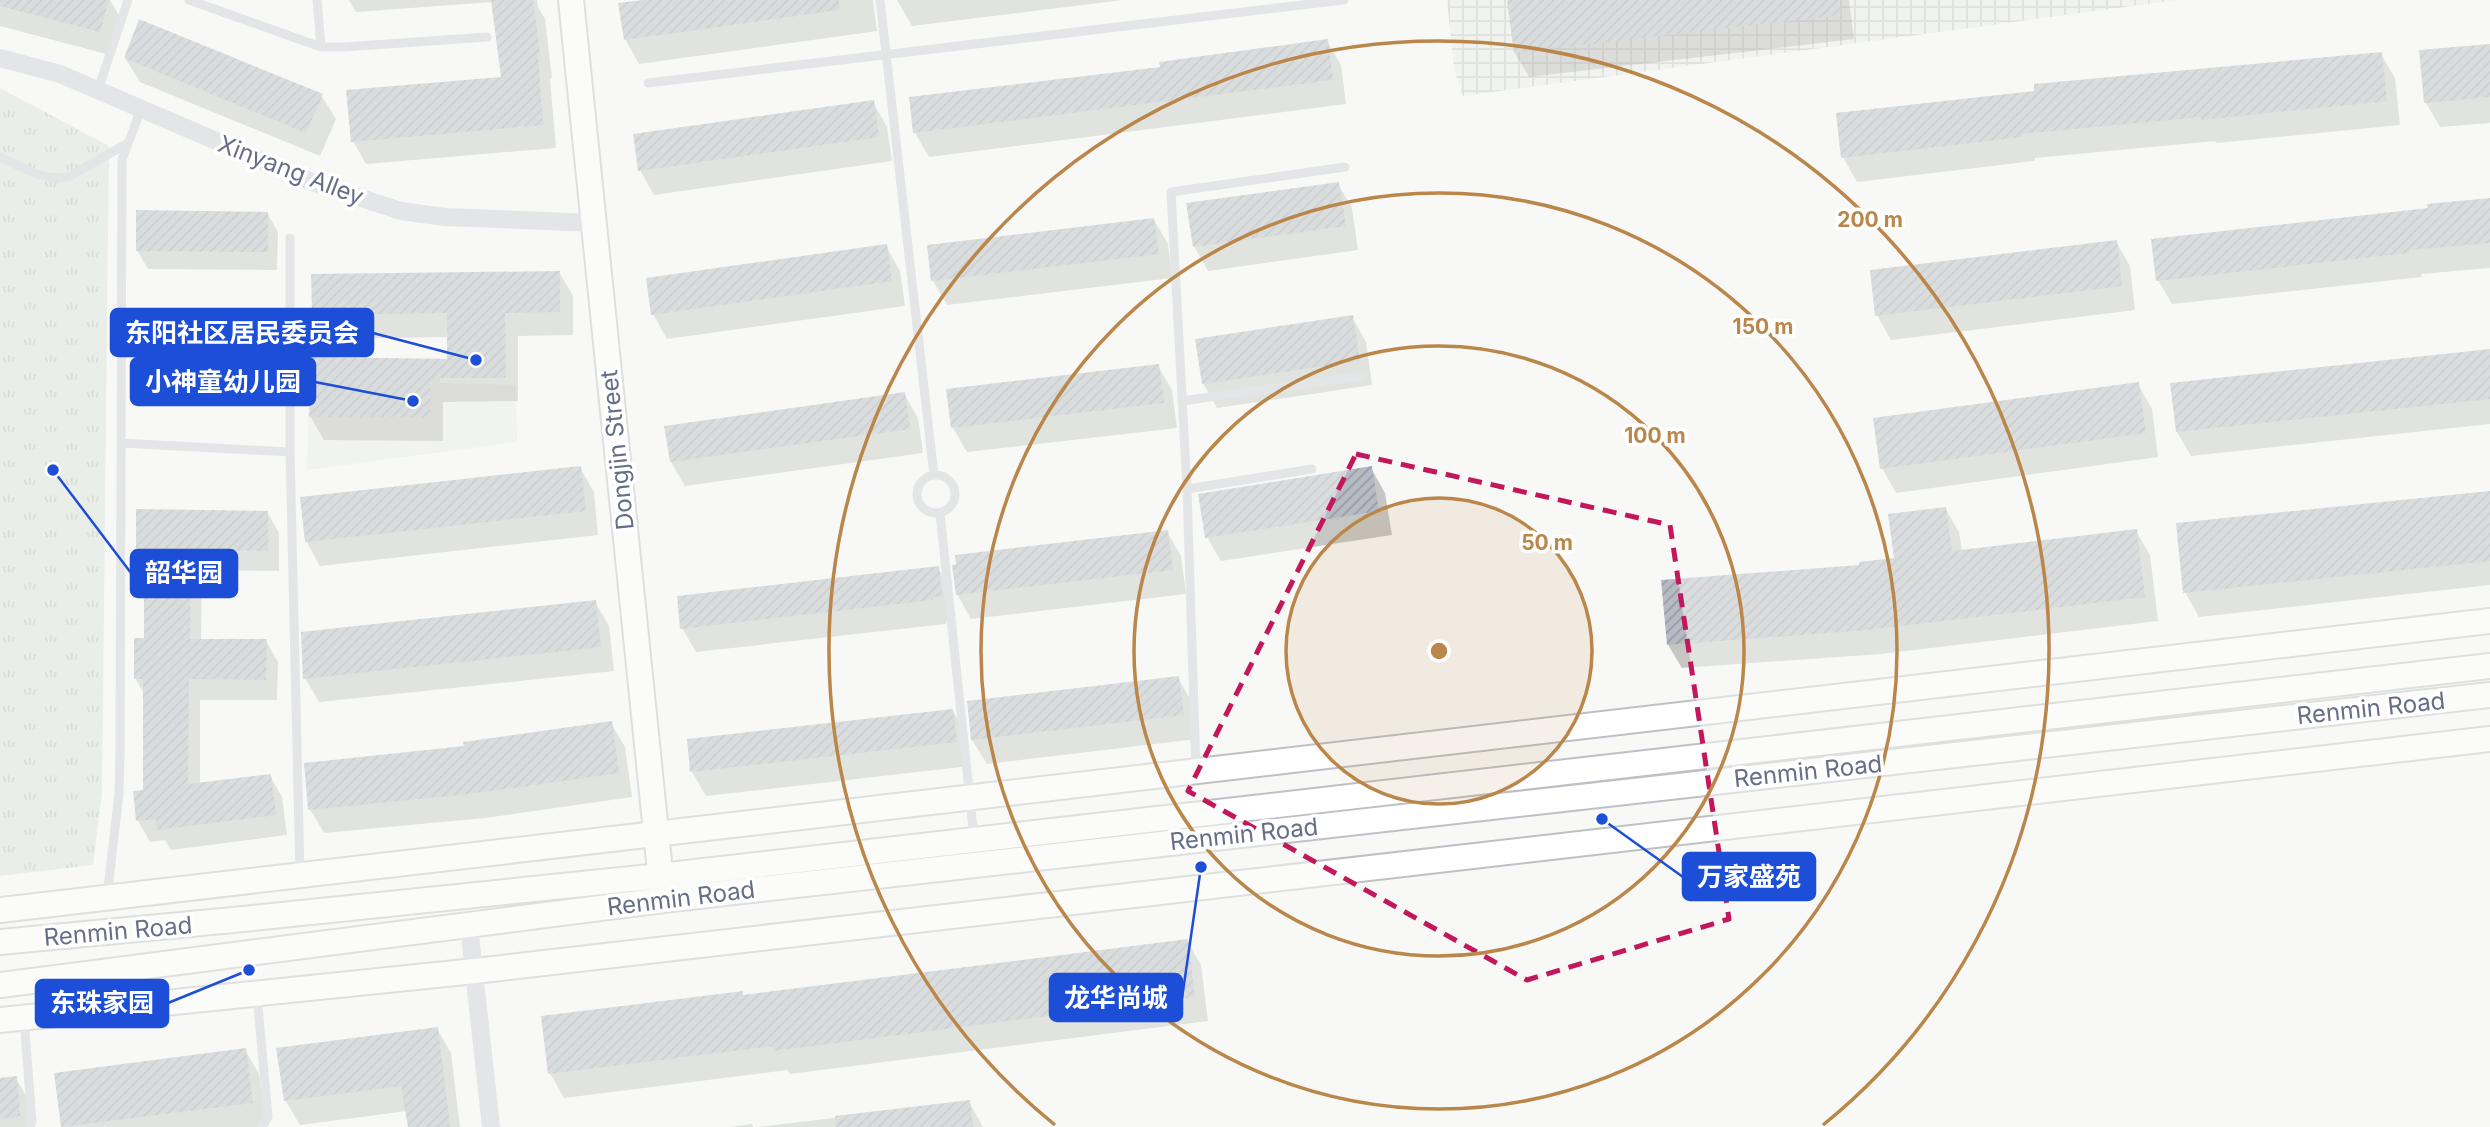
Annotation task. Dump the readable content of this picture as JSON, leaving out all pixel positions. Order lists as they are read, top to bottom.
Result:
{
  "streets": {
    "street": ["Xinyang Alley", "Dongjin Street", "Renmin Road"]
  },
  "crossings": [
    ["Xinyang Alley", "Dongjin Street"],
    ["Dongjin Street", "Renmin Road"]
  ],
  "places": [
    "东阳社区居民委员会",
    "小神童幼儿园",
    "韶华园",
    "万家盛苑",
    "龙华尚城",
    "东珠家园"
  ],
  "rings": [
    "200 m",
    "150 m",
    "100 m",
    "50 m"
  ]
}
